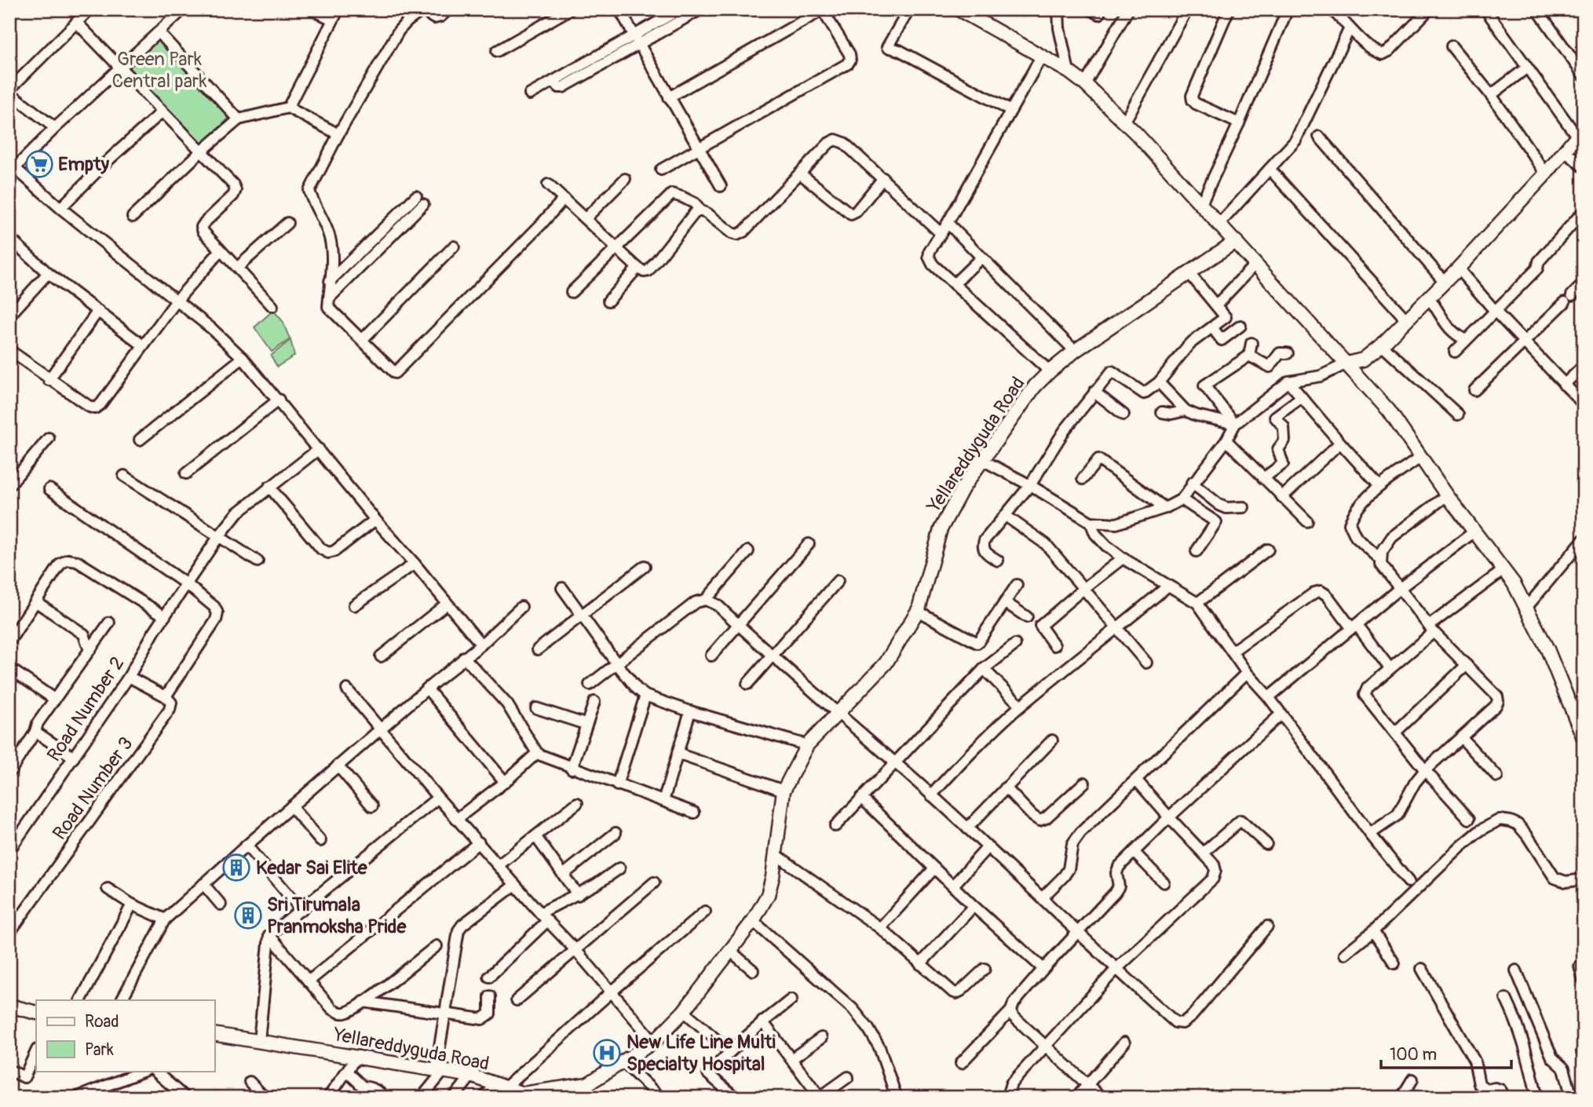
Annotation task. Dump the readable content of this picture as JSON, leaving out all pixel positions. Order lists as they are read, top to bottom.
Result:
{
  "streets": {
    "street": ["Yellareddyguda Road", "Road Number 2", "Road Number 3"]
  },
  "parks": ["Green Park Central park"],
  "places": {
    "supermarket": ["Empty"],
    "building": ["Kedar Sai Elite", "Sri Tirumala Pranmoksha Pride"],
    "hospital": ["New Life Line Multi Specialty Hospital"]
  },
  "legend": ["Road", "Park"],
  "scale_bar": "100 m"
}
